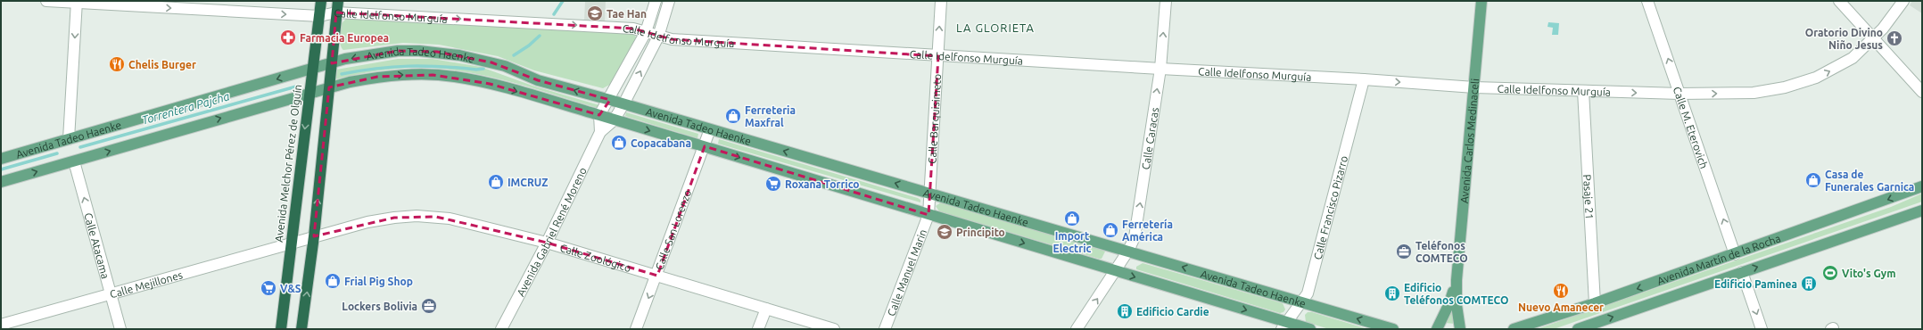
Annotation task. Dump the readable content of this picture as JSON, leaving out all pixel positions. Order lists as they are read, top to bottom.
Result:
{
  "streets": {
    "highway": ["Avenida Melchor Pérez de Olguín"],
    "main road": ["Avenida Tadeo Haenke", "Avenida Carlos Medinaceli", "Avenida Martín de la Rocha"],
    "street": [
      "Calle Idelfonso Murguía",
      "Calle Barquisimeto",
      "Calle M. Eterovich",
      "Calle Caracas",
      "Pasaje 21",
      "Calle Francisco Pizarro",
      "Calle San Lorenzo",
      "Avenida Gabriel René Moreno",
      "Calle Atacama",
      "Calle Zoológico",
      "Calle Manuel Marin",
      "Calle Mejillones"
    ]
  },
  "crossings": [
    ["Calle Idelfonso Murguía", "Calle Barquisimeto"],
    ["Calle Idelfonso Murguía", "Calle M. Eterovich"],
    ["Calle Idelfonso Murguía", "Calle Caracas"],
    ["Calle Idelfonso Murguía", "Avenida Carlos Medinaceli"],
    ["Calle Idelfonso Murguía", "Avenida Melchor Pérez de Olguín"],
    ["Calle Idelfonso Murguía", "Pasaje 21"],
    ["Calle Idelfonso Murguía", "Calle Francisco Pizarro"],
    ["Calle Idelfonso Murguía", "Avenida Gabriel René Moreno"],
    ["Avenida Tadeo Haenke", "Calle Barquisimeto"],
    ["Avenida Tadeo Haenke", "Calle Caracas"],
    ["Avenida Tadeo Haenke", "Avenida Melchor Pérez de Olguín"],
    ["Avenida Tadeo Haenke", "Calle Francisco Pizarro"],
    ["Avenida Tadeo Haenke", "Calle San Lorenzo"],
    ["Avenida Tadeo Haenke", "Avenida Gabriel René Moreno"],
    ["Avenida Tadeo Haenke", "Calle Atacama"],
    ["Avenida Tadeo Haenke", "Calle Manuel Marin"],
    ["Calle Barquisimeto", "Calle Manuel Marin"],
    ["Calle M. Eterovich", "Avenida Martín de la Rocha"],
    ["Avenida Melchor Pérez de Olguín", "Calle Zoológico"],
    ["Avenida Melchor Pérez de Olguín", "Calle Mejillones"],
    ["Pasaje 21", "Avenida Martín de la Rocha"],
    ["Calle San Lorenzo", "Calle Zoológico"],
    ["Avenida Gabriel René Moreno", "Calle Zoológico"],
    ["Calle Atacama", "Calle Mejillones"],
    ["Calle Zoológico", "Calle Mejillones"]
  ],
  "one_way": [
    "Calle Idelfonso Murguía",
    "Calle M. Eterovich",
    "Calle Caracas",
    "Calle Atacama"
  ],
  "districts": ["LA GLORIETA"],
  "water": ["Torrentera Pajcha"],
  "places": {
    "school or university": ["Tae Han", "Principito"],
    "pharmacy": ["Farmacia Europea"],
    "church": ["Oratorio Divino Niño Jesus"],
    "restaurant": ["Chelis Burger", "Nuevo Amanecer"],
    "shop": [
      "Ferreteria Maxfral",
      "Copacabana",
      "Casa de Funerales Garnica",
      "IMCRUZ",
      "Import Electric",
      "Ferretería América",
      "Frial Pig Shop"
    ],
    "supermarket": ["Roxana Torrico", "V&S"],
    "office": ["Teléfonos COMTECO", "Lockers Bolivia"],
    "sports": ["Vito's Gym"],
    "building": ["Edificio Paminea", "Edificio Teléfonos COMTECO", "Edificio Cardie"]
  }
}
